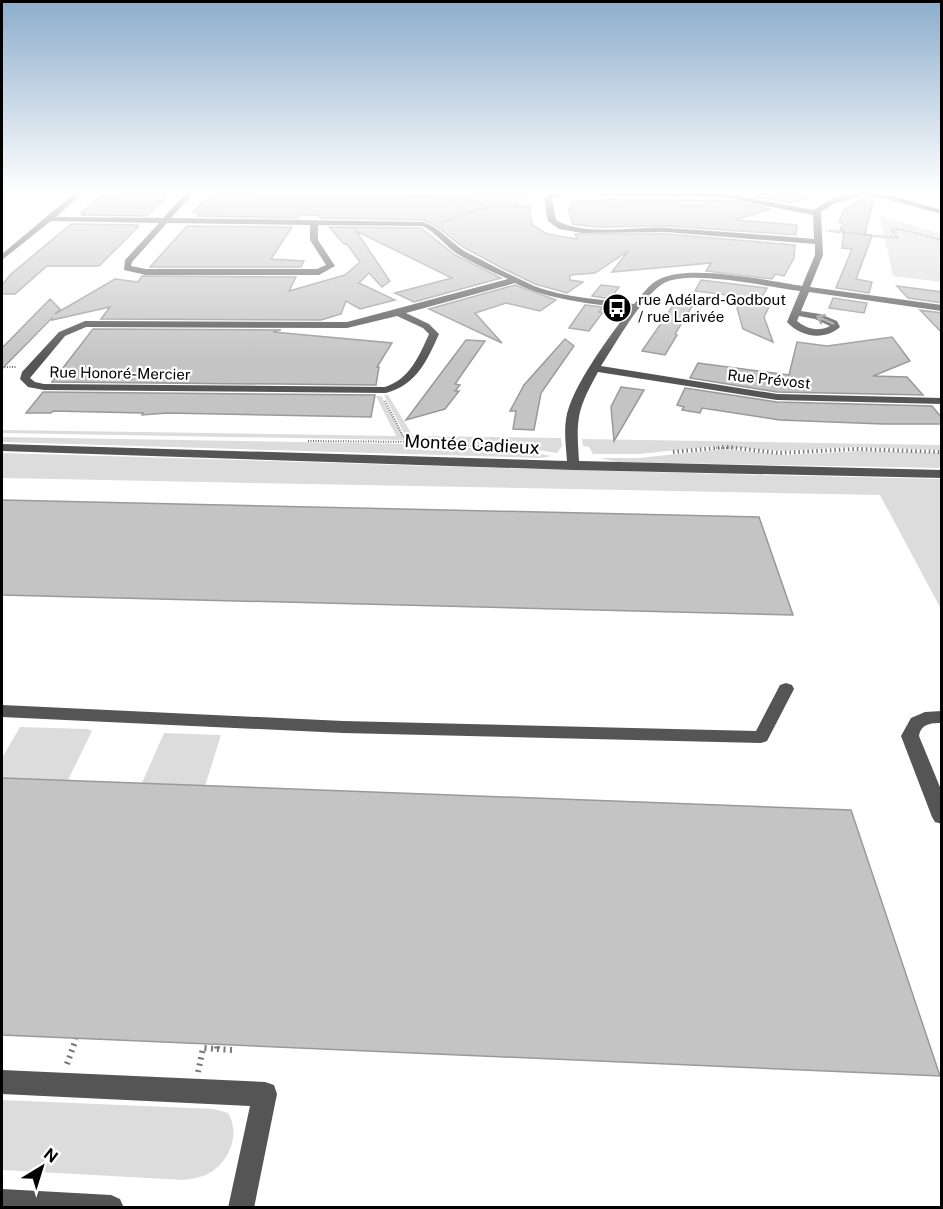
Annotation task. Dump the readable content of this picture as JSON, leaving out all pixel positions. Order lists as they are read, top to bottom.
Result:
{
  "streets": {
    "street": ["Rue Honoré-Mercier", "Rue Prévost", "Montée Cadieux"]
  },
  "places": {
    "bus stop": ["rue Adélard-Godbout / rue Larivée"]
  },
  "north": "top right"
}
